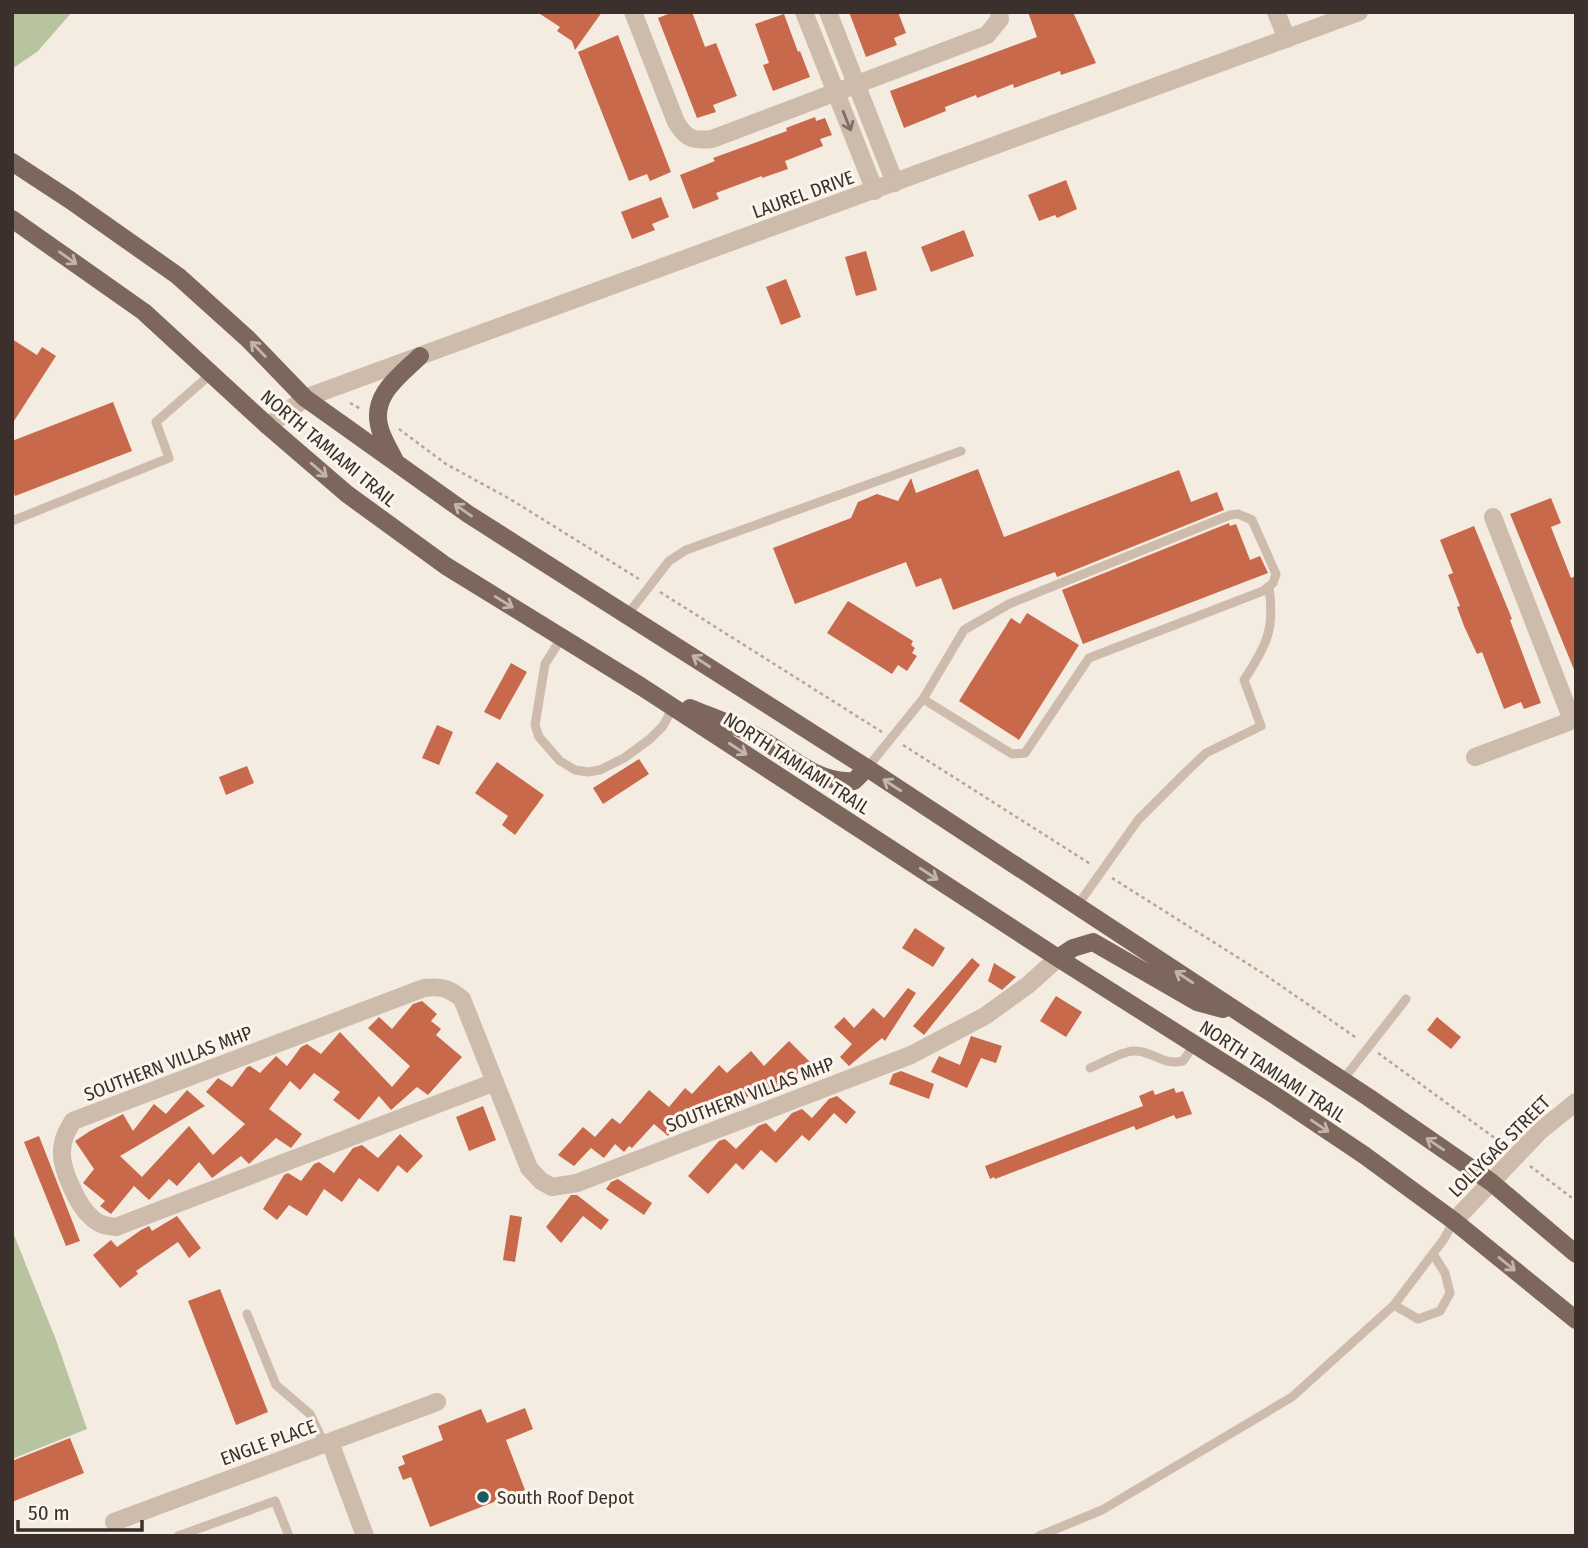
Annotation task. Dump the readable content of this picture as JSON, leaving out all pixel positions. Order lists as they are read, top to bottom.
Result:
{
  "streets": {
    "main road": ["NORTH TAMIAMI TRAIL"],
    "street": [
      "LAUREL DRIVE",
      "SOUTHERN VILLAS MHP",
      "LOLLYGAG STREET",
      "ENGLE PLACE"
    ]
  },
  "crossings": [
    ["LAUREL DRIVE", "NORTH TAMIAMI TRAIL"],
    ["NORTH TAMIAMI TRAIL", "SOUTHERN VILLAS MHP"],
    ["NORTH TAMIAMI TRAIL", "LOLLYGAG STREET"]
  ],
  "places": ["South Roof Depot"],
  "scale_bar": "50 m"
}
